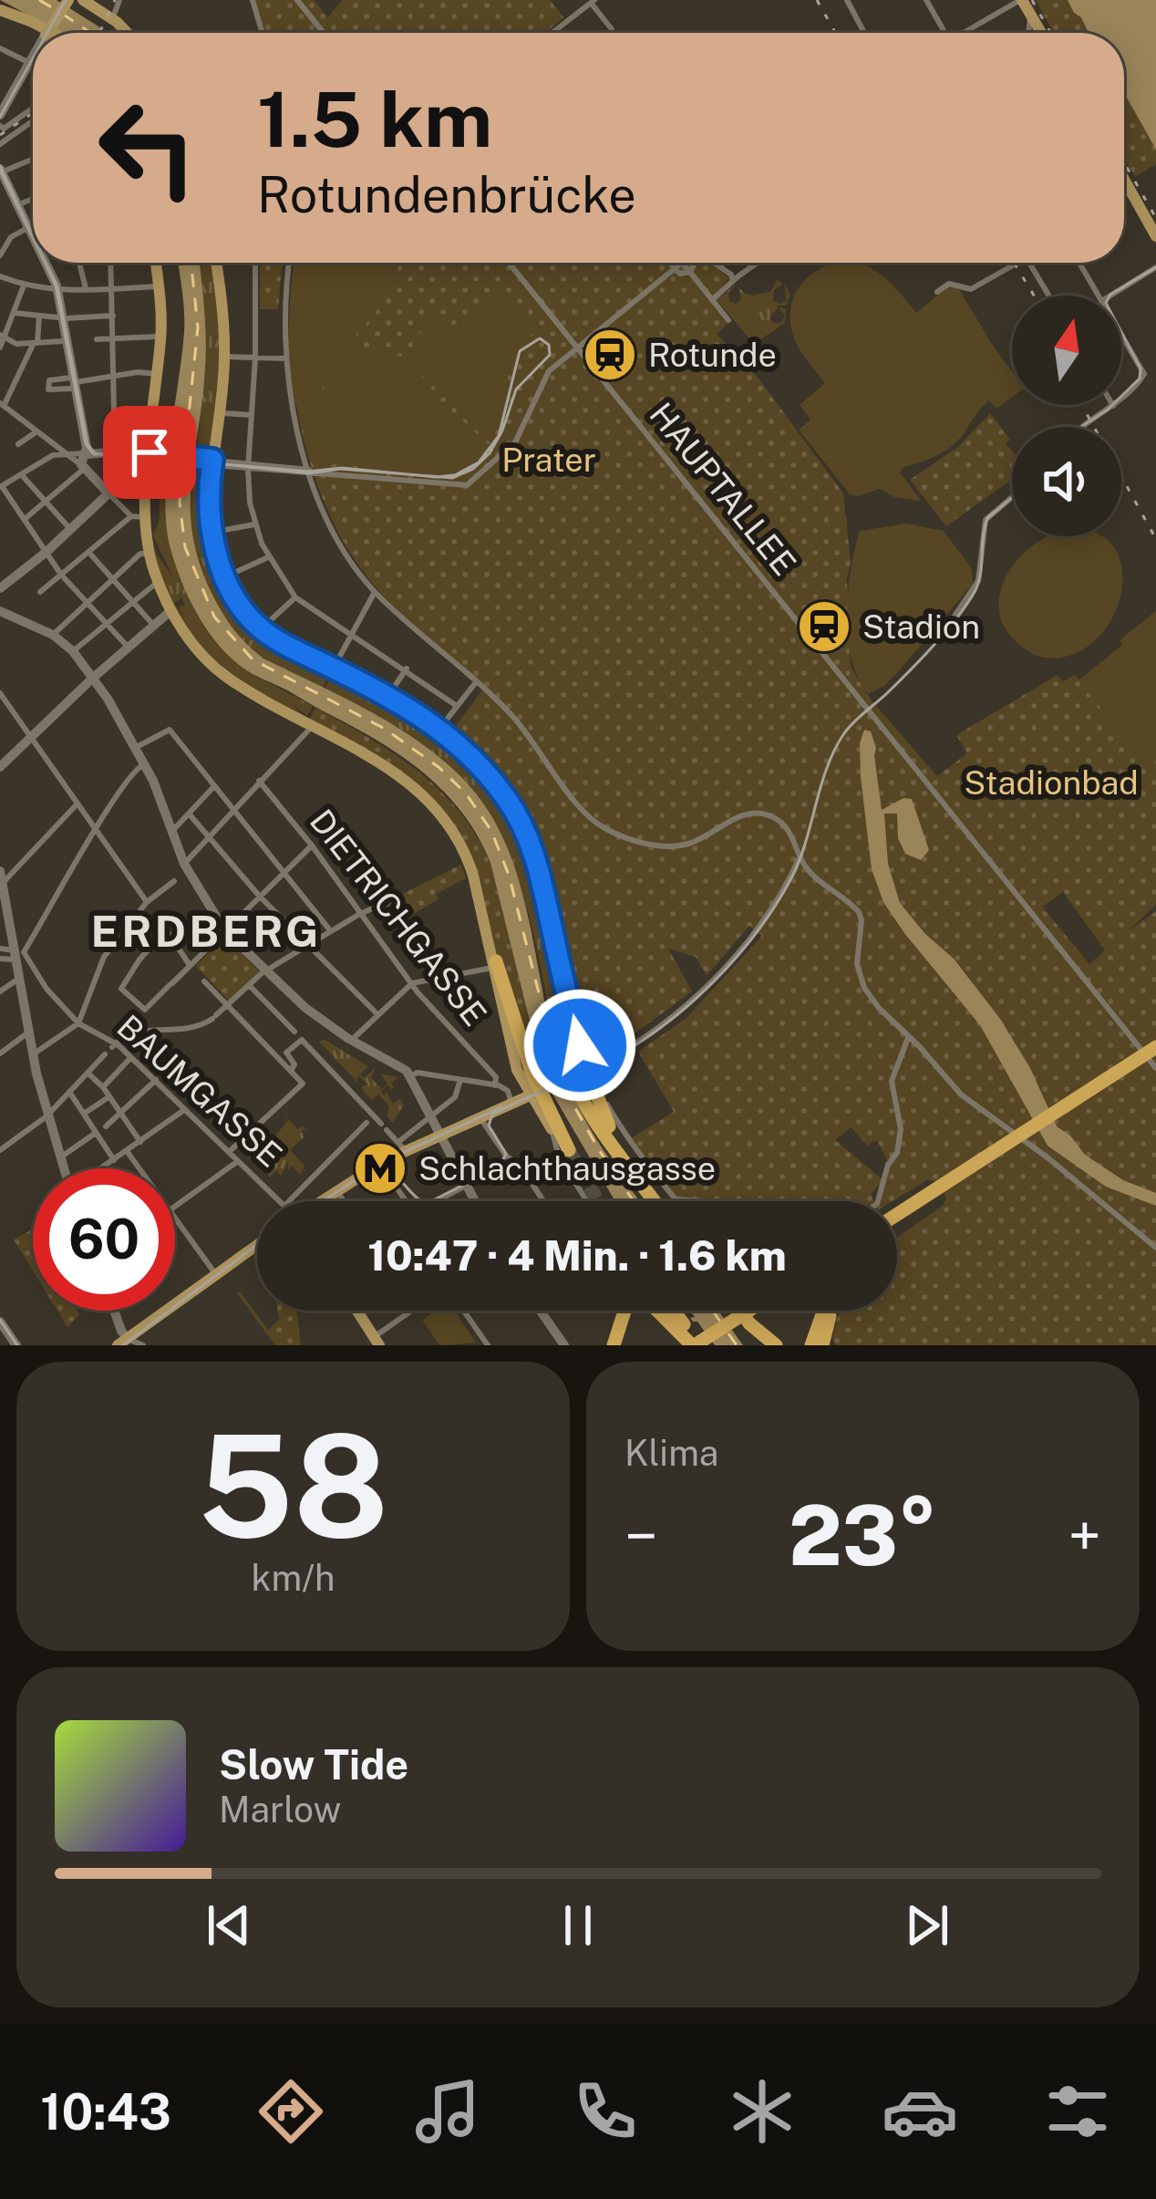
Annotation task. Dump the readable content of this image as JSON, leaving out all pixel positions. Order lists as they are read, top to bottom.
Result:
{
  "streets": {
    "street": ["HAUPTALLEE", "DIETRICHGASSE", "BAUMGASSE"]
  },
  "districts": ["ERDBERG"],
  "parks": ["Prater", "Stadionbad"],
  "places": {
    "station": ["Rotunde", "Stadion"],
    "metro station": ["Schlachthausgasse"]
  },
  "north": "top",
  "page": {
    "turn": ["1.5 km", "Rotundenbrücke"],
    "limit": "60",
    "trip": "10:47 · 4 Min. · 1.6 km",
    "tile": [
      ["58", "km/h"],
      "Klima"
    ],
    "heat": ["−", "23°", "+"],
    "song": ["Slow Tide", "Marlow"],
    "tabs": "10:43"
  }
}
